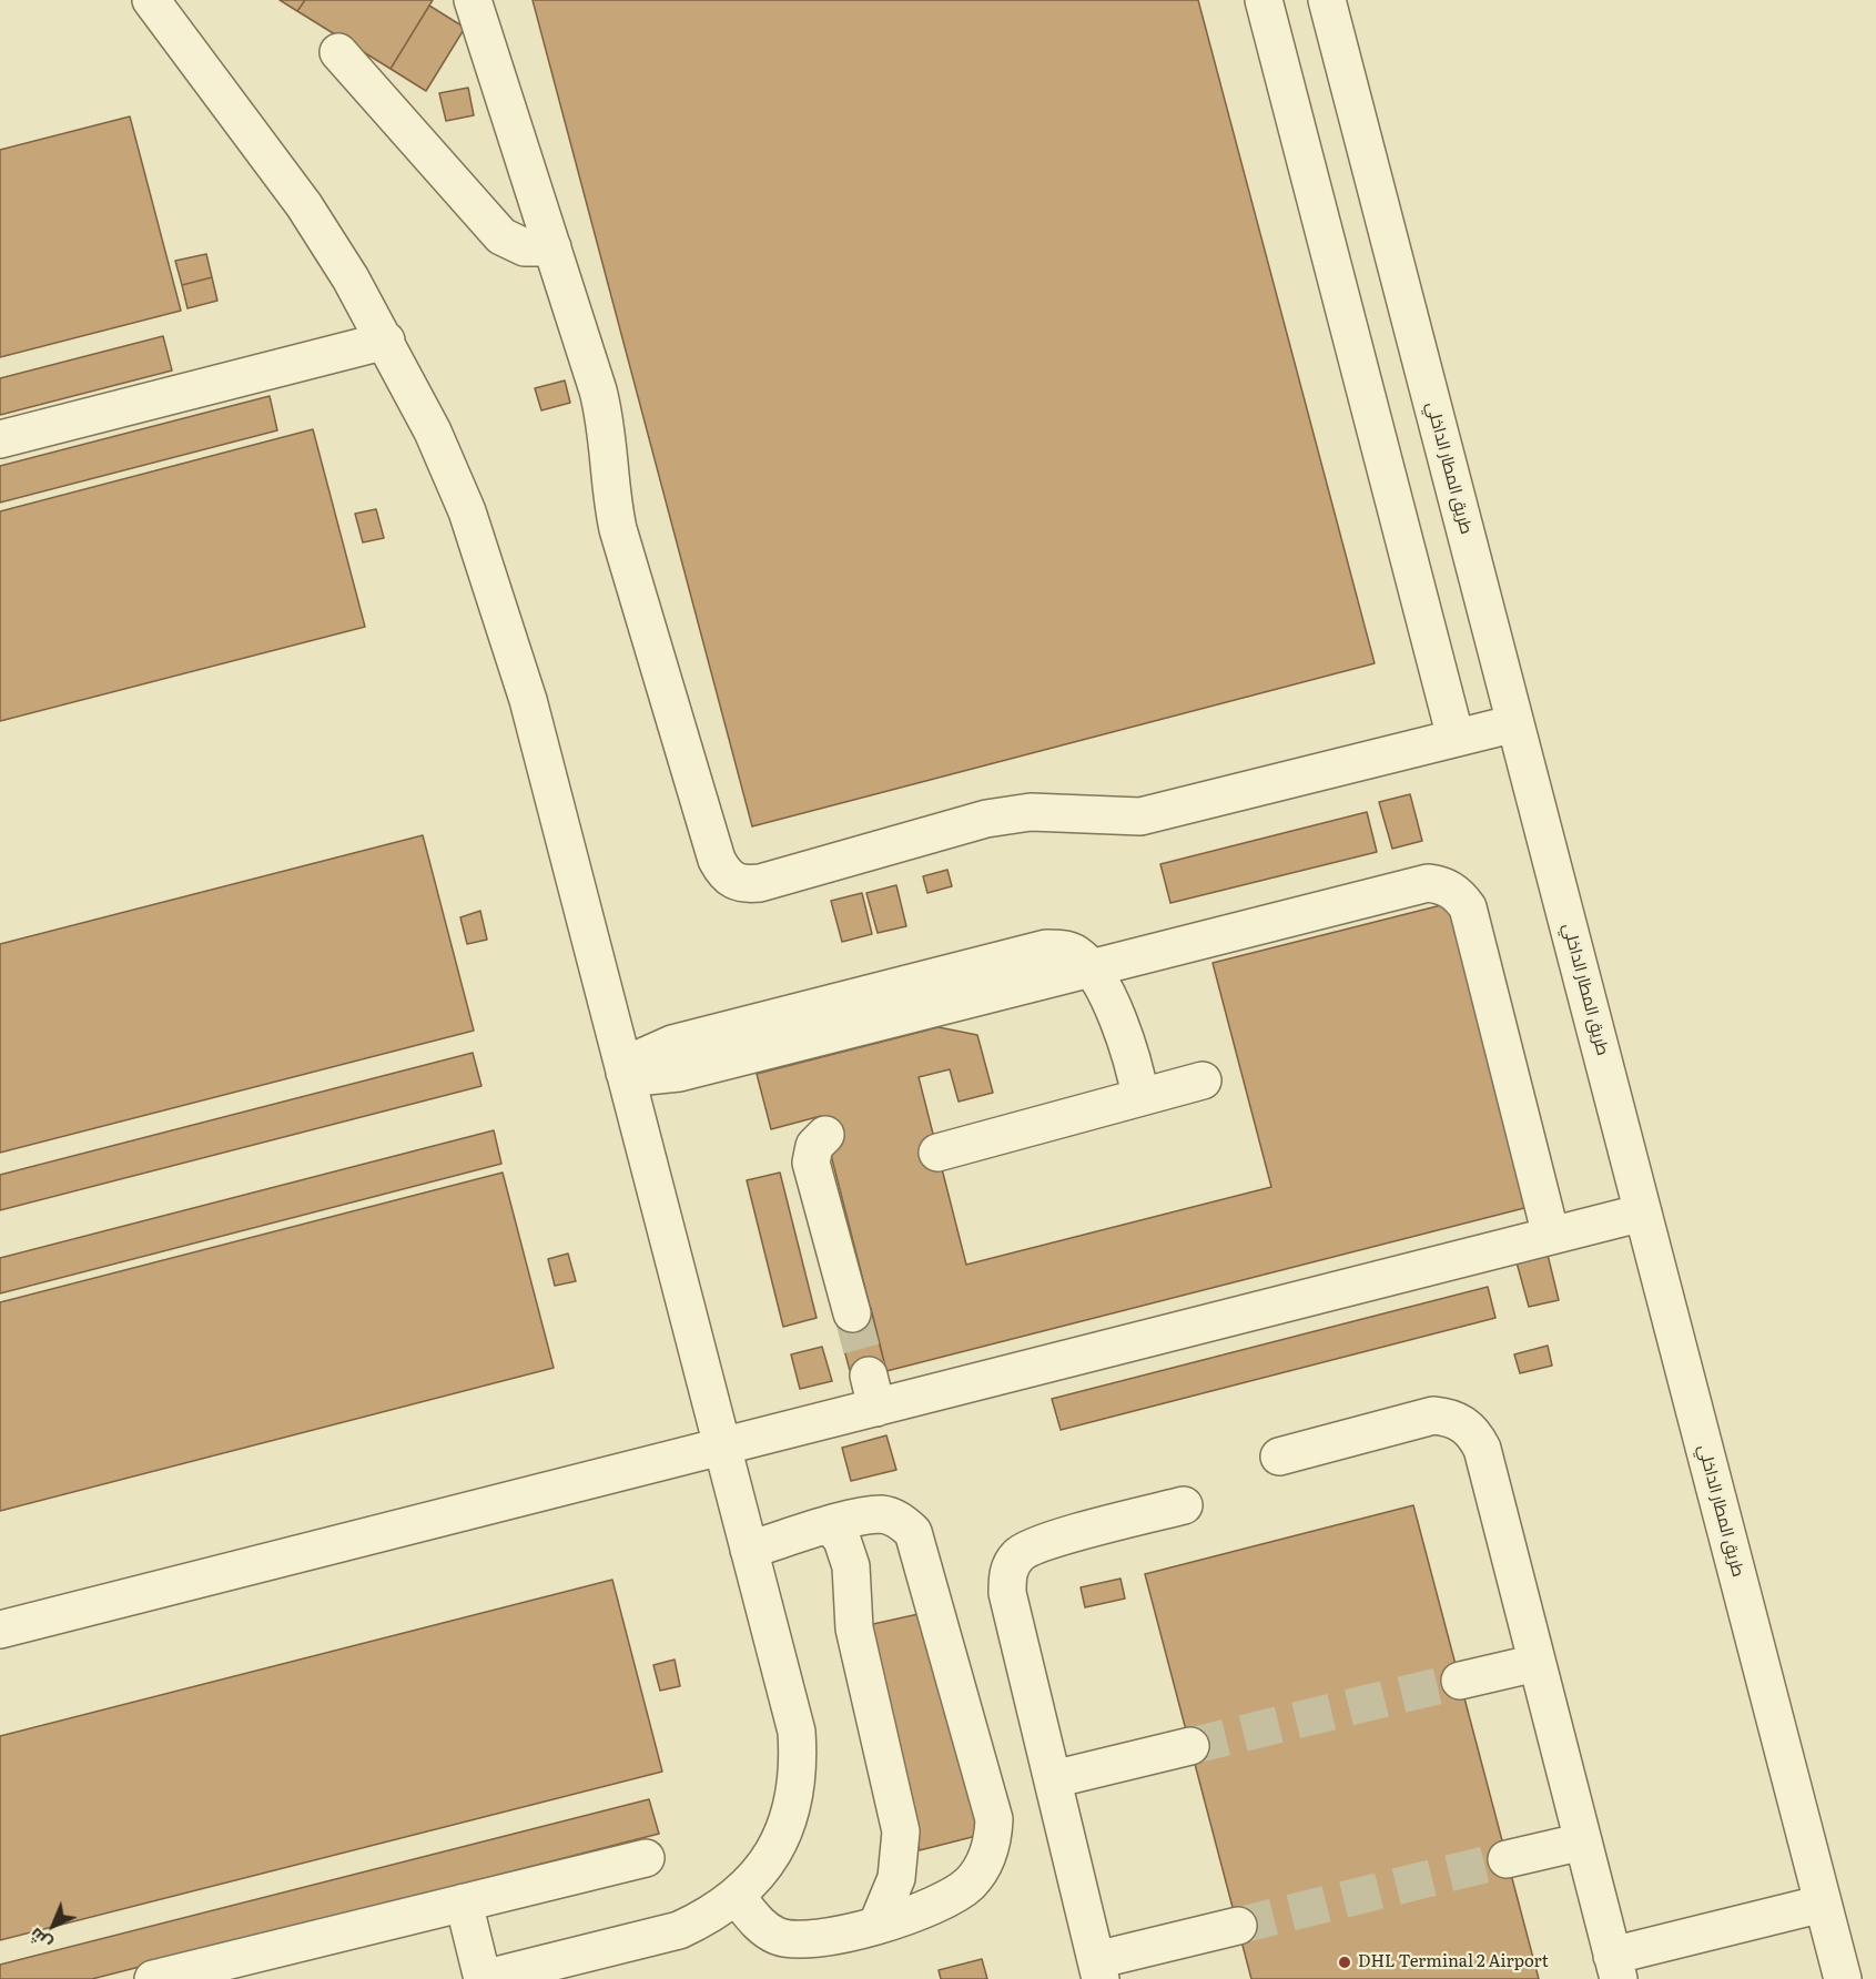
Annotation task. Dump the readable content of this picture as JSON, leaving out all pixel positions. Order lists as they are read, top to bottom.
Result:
{
  "streets": {
    "street": ["طريق المطار الداخلي"]
  },
  "places": ["DHL Terminal 2 Airport"],
  "north": "bottom left"
}
